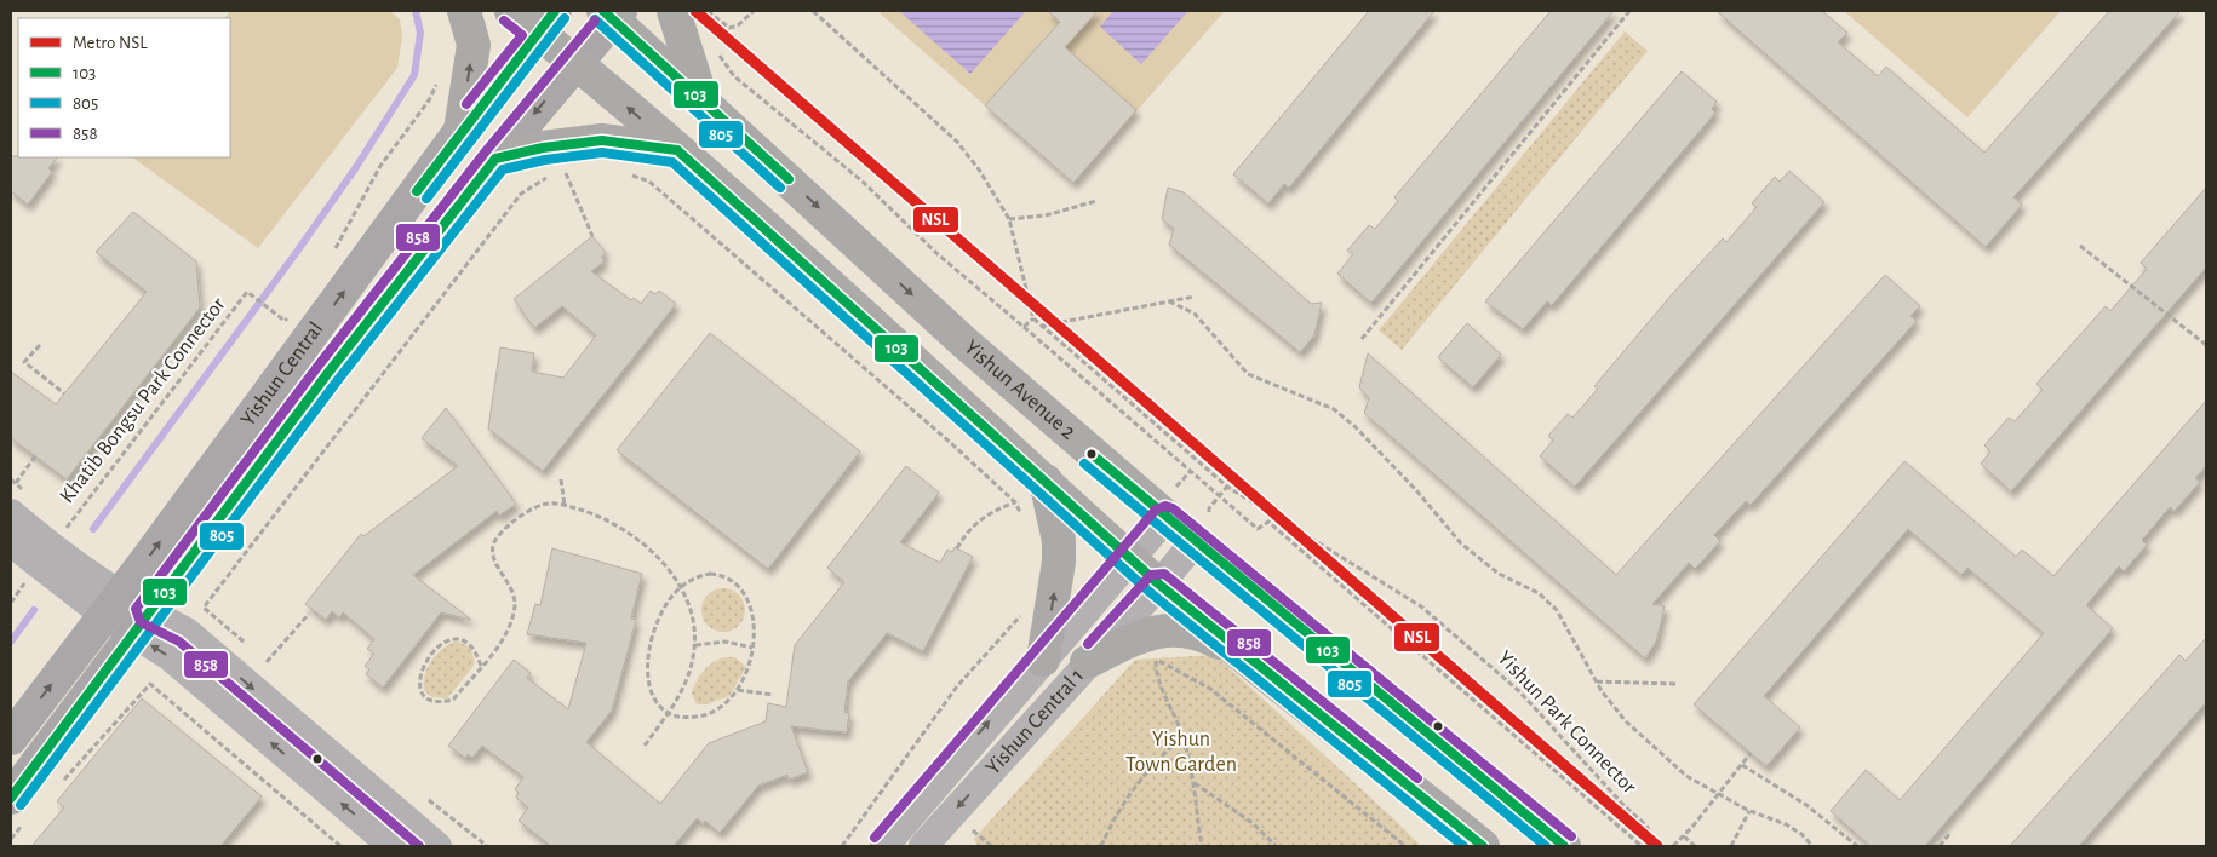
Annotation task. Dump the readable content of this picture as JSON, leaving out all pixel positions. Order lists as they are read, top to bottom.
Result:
{
  "streets": {
    "main road": ["Yishun Central", "Yishun Avenue 2"],
    "street": ["Yishun Central 1"],
    "path": ["Khatib Bongsu Park Connector", "Yishun Park Connector"]
  },
  "crossings": [
    ["Yishun Central", "Yishun Avenue 2"],
    ["Yishun Avenue 2", "Yishun Central 1"]
  ],
  "parks": ["Yishun Town Garden"],
  "lines": [
    "metro line NSL",
    "transit line 103",
    "transit line 805",
    "transit line 858"
  ],
  "legend": [
    "Metro NSL",
    "103",
    "805",
    "858"
  ]
}
